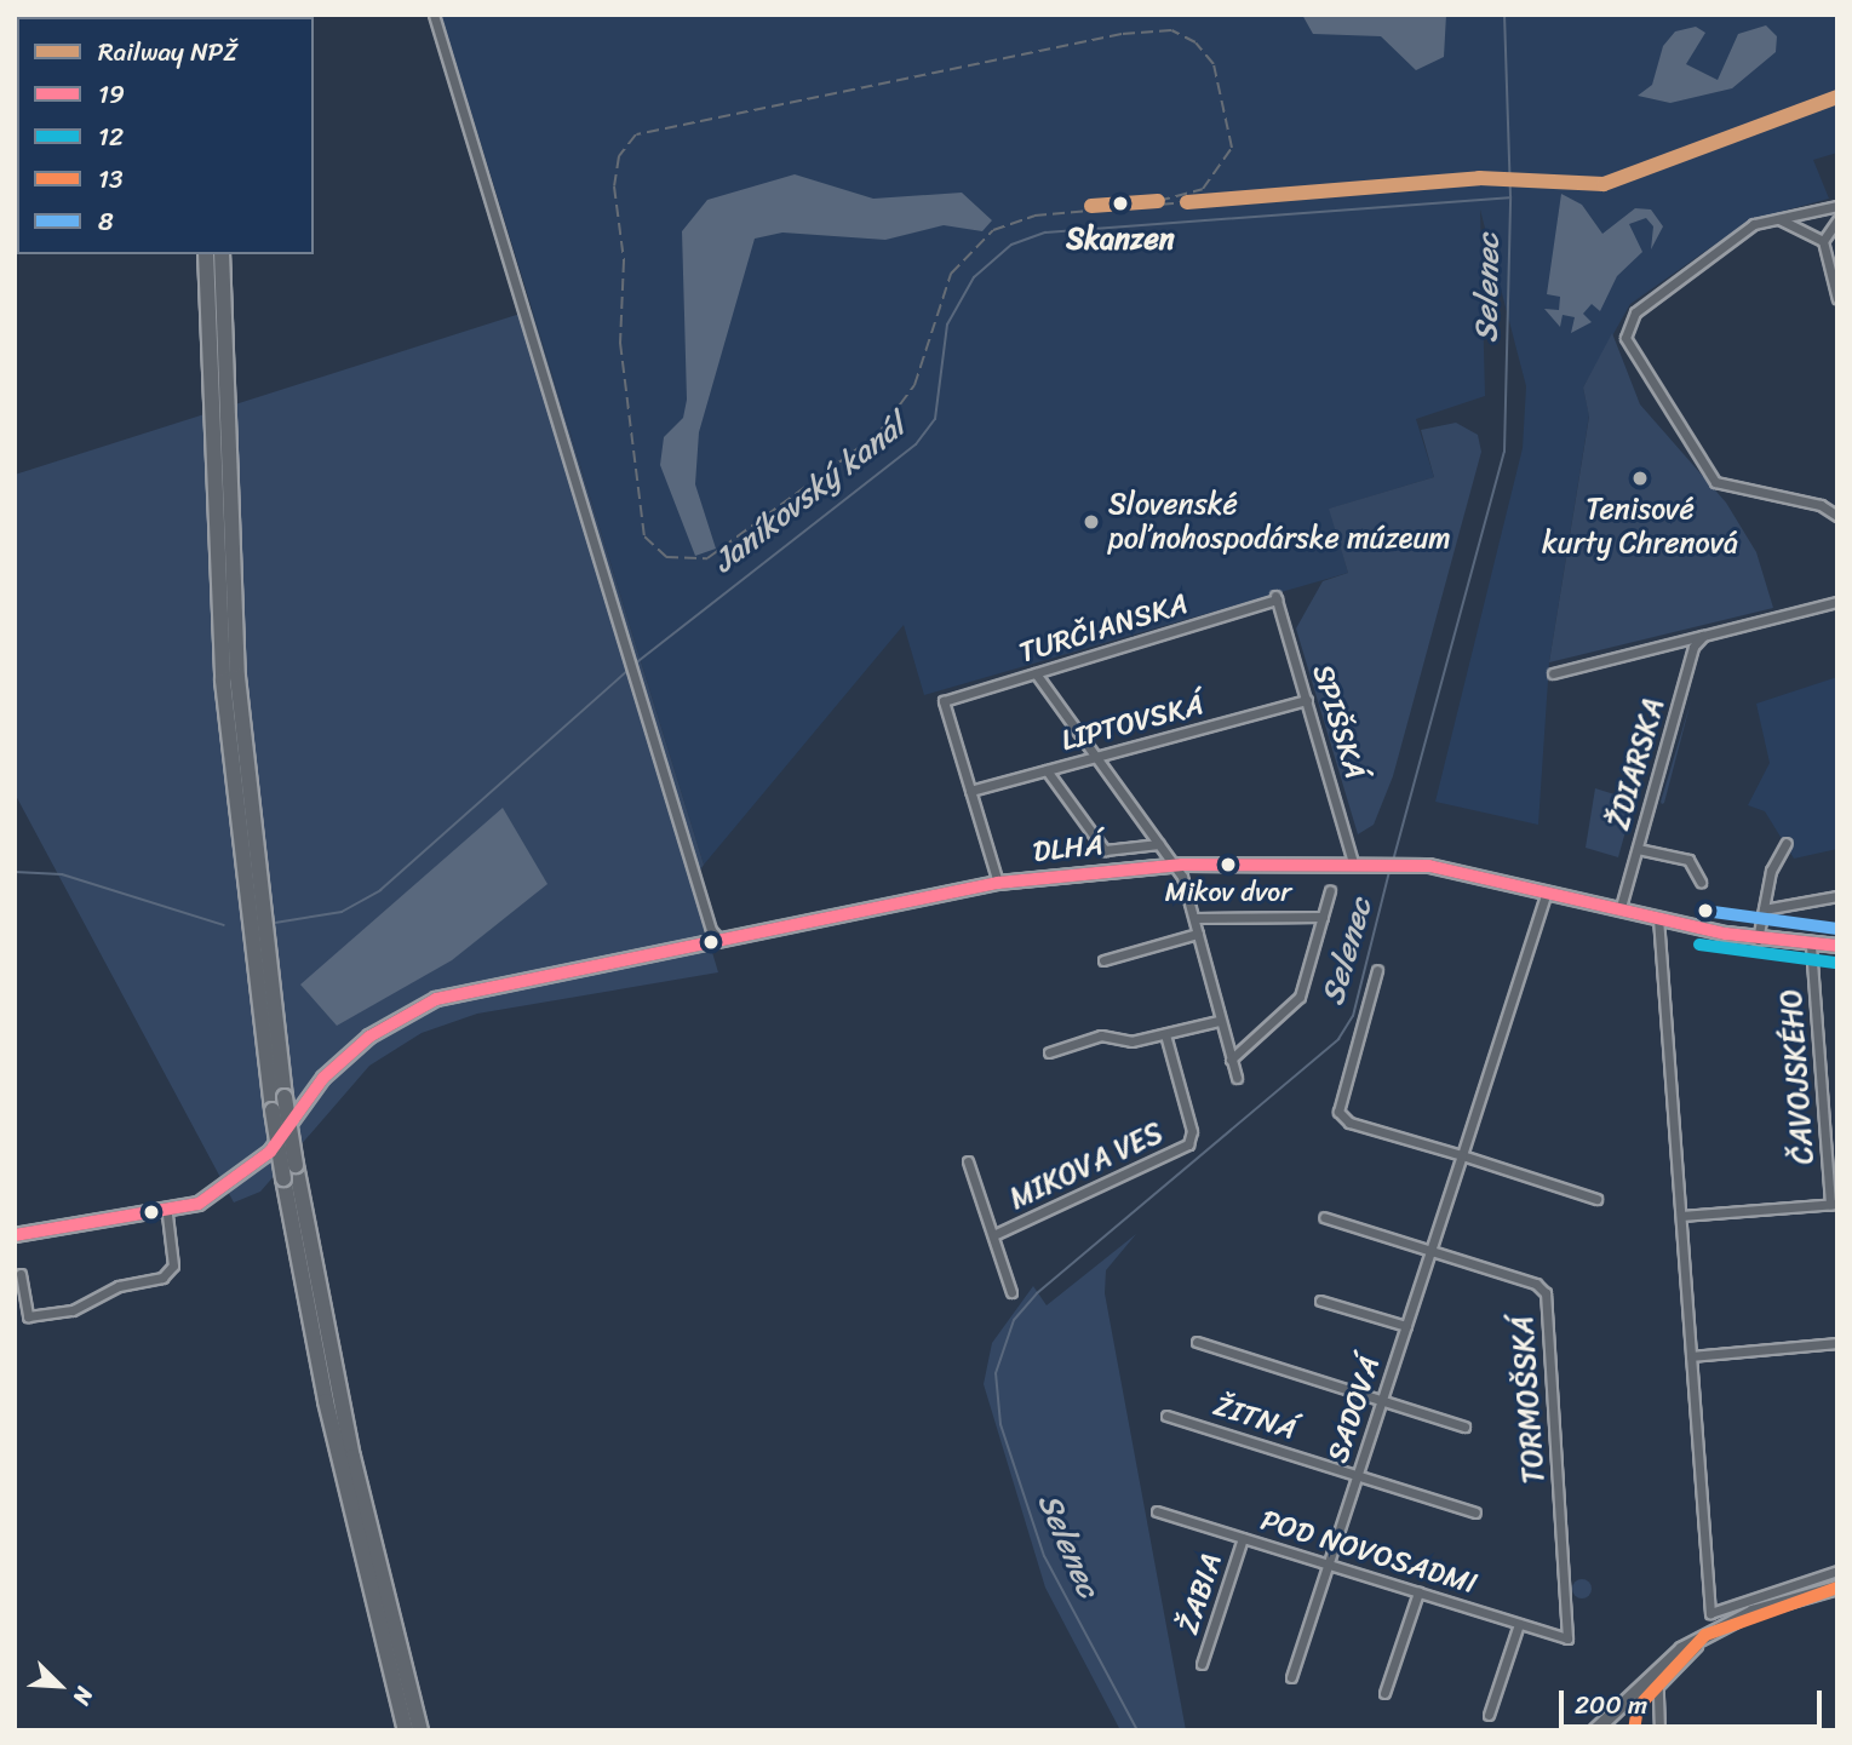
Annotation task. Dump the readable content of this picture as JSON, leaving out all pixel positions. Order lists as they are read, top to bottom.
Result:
{
  "streets": {
    "street": [
      "TURČIANSKA",
      "SPIŠSKÁ",
      "LIPTOVSKÁ",
      "ŽDIARSKA",
      "DLHÁ",
      "ČAVOJSKÉHO",
      "MIKOVA VES",
      "TORMOŠSKÁ",
      "SADOVÁ",
      "ŽITNÁ",
      "POD NOVOSADMI",
      "ŽABIA"
    ]
  },
  "crossings": [
    ["TURČIANSKA", "SPIŠSKÁ"],
    ["TURČIANSKA", "LIPTOVSKÁ"],
    ["SPIŠSKÁ", "LIPTOVSKÁ"],
    ["SPIŠSKÁ", "DLHÁ"],
    ["ŽDIARSKA", "DLHÁ"],
    ["DLHÁ", "ČAVOJSKÉHO"],
    ["DLHÁ", "SADOVÁ"],
    ["TORMOŠSKÁ", "SADOVÁ"],
    ["TORMOŠSKÁ", "POD NOVOSADMI"],
    ["SADOVÁ", "ŽITNÁ"],
    ["SADOVÁ", "POD NOVOSADMI"],
    ["POD NOVOSADMI", "ŽABIA"]
  ],
  "water": ["Selenec", "Janíkovský kanál"],
  "places": [
    "Skanzen",
    "Tenisové kurty Chrenová",
    "Slovenské poľnohospodárske múzeum",
    "Mikov dvor"
  ],
  "lines": [
    "rail line NPŽ",
    "transit line 19",
    "transit line 8",
    "transit line 12",
    "transit line 13"
  ],
  "legend": [
    "Railway NPŽ",
    "19",
    "12",
    "13",
    "8"
  ],
  "scale_bar": "200 m",
  "north": "bottom right"
}
